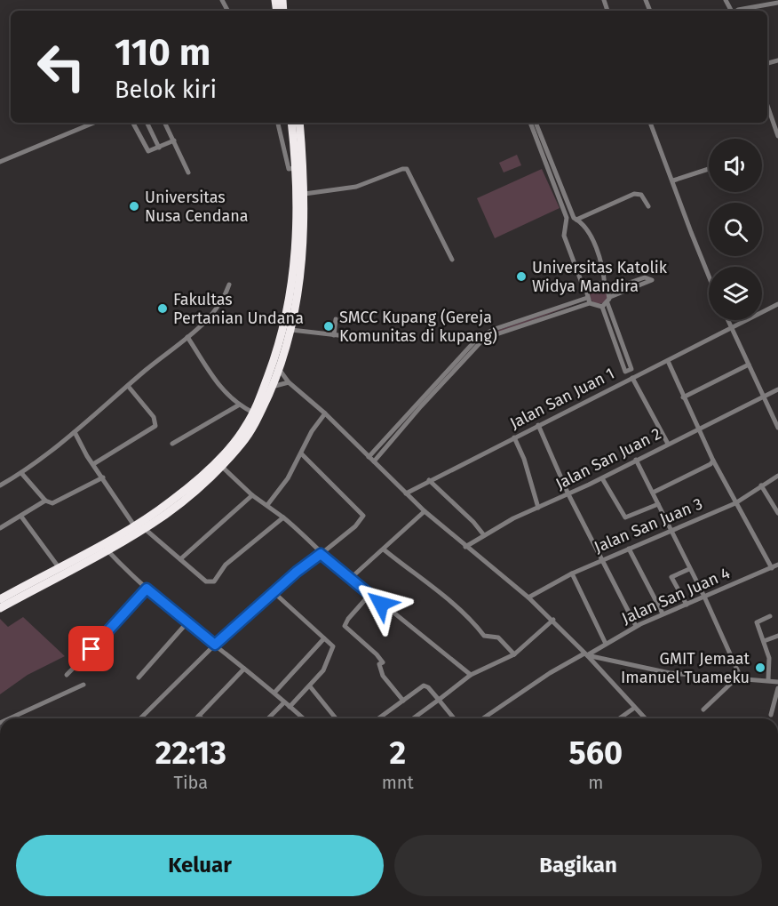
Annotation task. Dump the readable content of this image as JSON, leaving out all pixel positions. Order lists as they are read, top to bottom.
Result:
{
  "streets": {
    "street": [
      "Jalan San Juan 1",
      "Jalan San Juan 2",
      "Jalan San Juan 3",
      "Jalan San Juan 4"
    ]
  },
  "places": [
    "Universitas Nusa Cendana",
    "Universitas Katolik Widya Mandira",
    "Fakultas Pertanian Undana",
    "SMCC Kupang (Gereja Komunitas di kupang)",
    "GMIT Jemaat Imanuel Tuameku"
  ],
  "page": {
    "turn": ["110 m", "Belok kiri"],
    "eta": [
      "22:13",
      "Tiba",
      "2",
      "mnt",
      "560",
      "m"
    ],
    "buttons": ["Keluar", "Bagikan"]
  }
}
